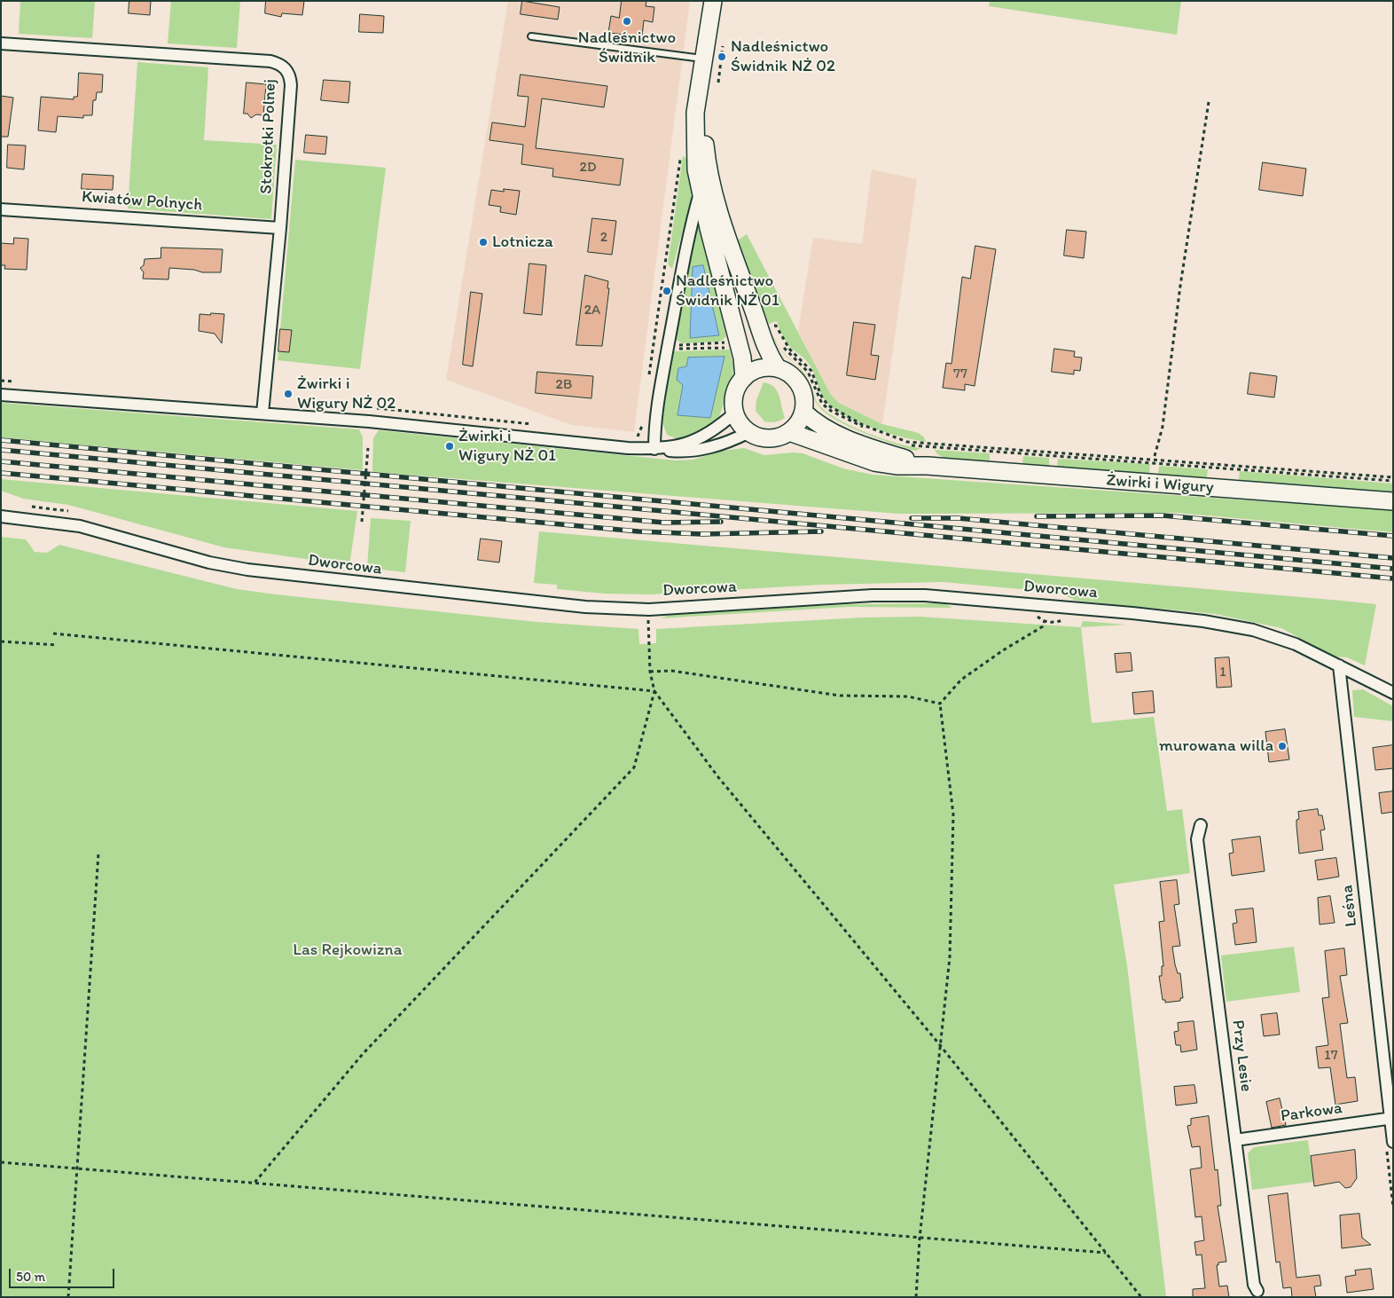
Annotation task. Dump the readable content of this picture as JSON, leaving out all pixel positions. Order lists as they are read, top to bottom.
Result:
{
  "streets": {
    "main road": ["Żwirki i Wigury"],
    "street": [
      "Stokrotki Polnej",
      "Kwiatów Polnych",
      "Dworcowa",
      "Leśna",
      "Przy Lesie",
      "Parkowa"
    ]
  },
  "crossings": [
    ["Stokrotki Polnej", "Kwiatów Polnych"],
    ["Dworcowa", "Leśna"],
    ["Leśna", "Parkowa"],
    ["Przy Lesie", "Parkowa"]
  ],
  "parks": ["Las Rejkowizna"],
  "places": [
    "Nadleśnictwo Świdnik",
    "Nadleśnictwo Świdnik NŻ 02",
    "Lotnicza",
    "Nadleśnictwo Świdnik NŻ 01",
    "Żwirki i Wigury NŻ 02",
    "Żwirki i Wigury NŻ 01",
    "murowana willa"
  ],
  "house_numbers": [
    "2D",
    "2",
    "2A",
    "77",
    "2B",
    "1",
    "17"
  ],
  "scale_bar": "50 m"
}
